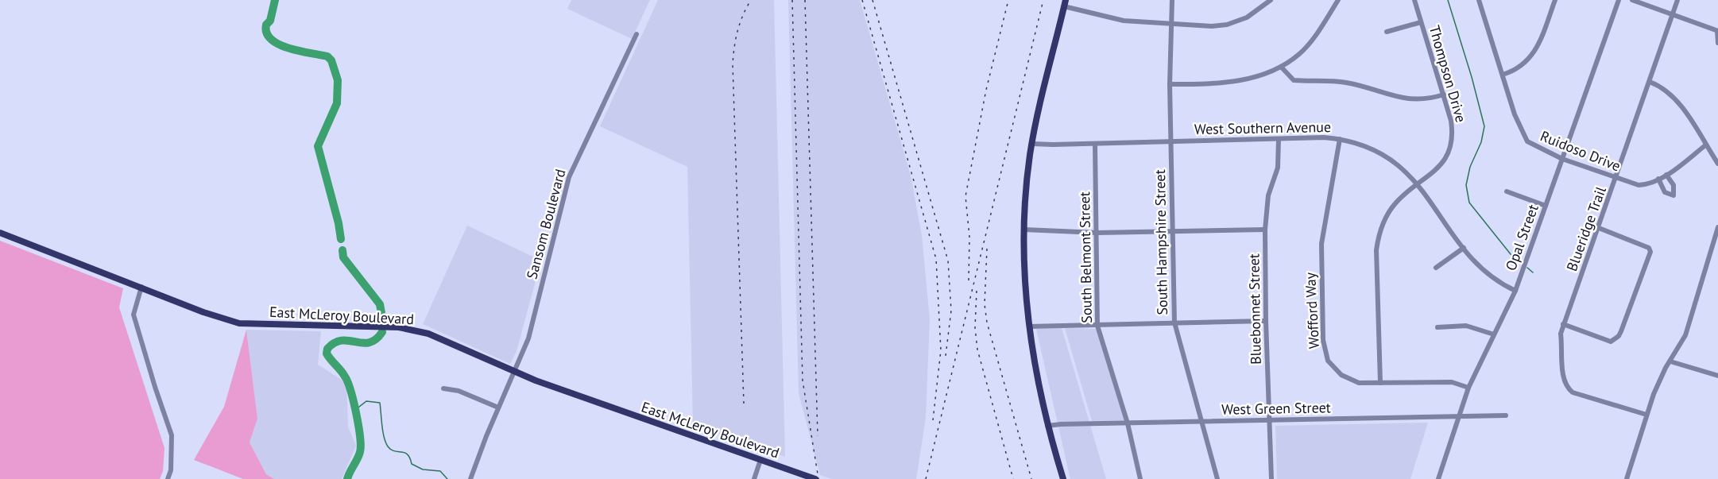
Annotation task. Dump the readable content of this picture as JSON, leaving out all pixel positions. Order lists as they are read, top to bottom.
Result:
{
  "streets": {
    "main road": ["East McLeroy Boulevard"],
    "street": [
      "Thompson Drive",
      "West Southern Avenue",
      "Ruidoso Drive",
      "Sansom Boulevard",
      "Blueridge Trail",
      "Opal Street",
      "South Hampshire Street",
      "South Belmont Street",
      "Bluebonnet Street",
      "Wofford Way",
      "West Green Street"
    ]
  },
  "crossings": [
    ["Thompson Drive", "West Southern Avenue"],
    ["Thompson Drive", "Wofford Way"],
    ["West Southern Avenue", "Opal Street"],
    ["West Southern Avenue", "South Hampshire Street"],
    ["West Southern Avenue", "South Belmont Street"],
    ["West Southern Avenue", "Bluebonnet Street"],
    ["West Southern Avenue", "Wofford Way"],
    ["Ruidoso Drive", "Blueridge Trail"],
    ["Ruidoso Drive", "Opal Street"],
    ["Sansom Boulevard", "East McLeroy Boulevard"],
    ["Opal Street", "Wofford Way"],
    ["Opal Street", "West Green Street"],
    ["South Hampshire Street", "West Green Street"],
    ["South Belmont Street", "West Green Street"],
    ["Bluebonnet Street", "West Green Street"]
  ]
}
